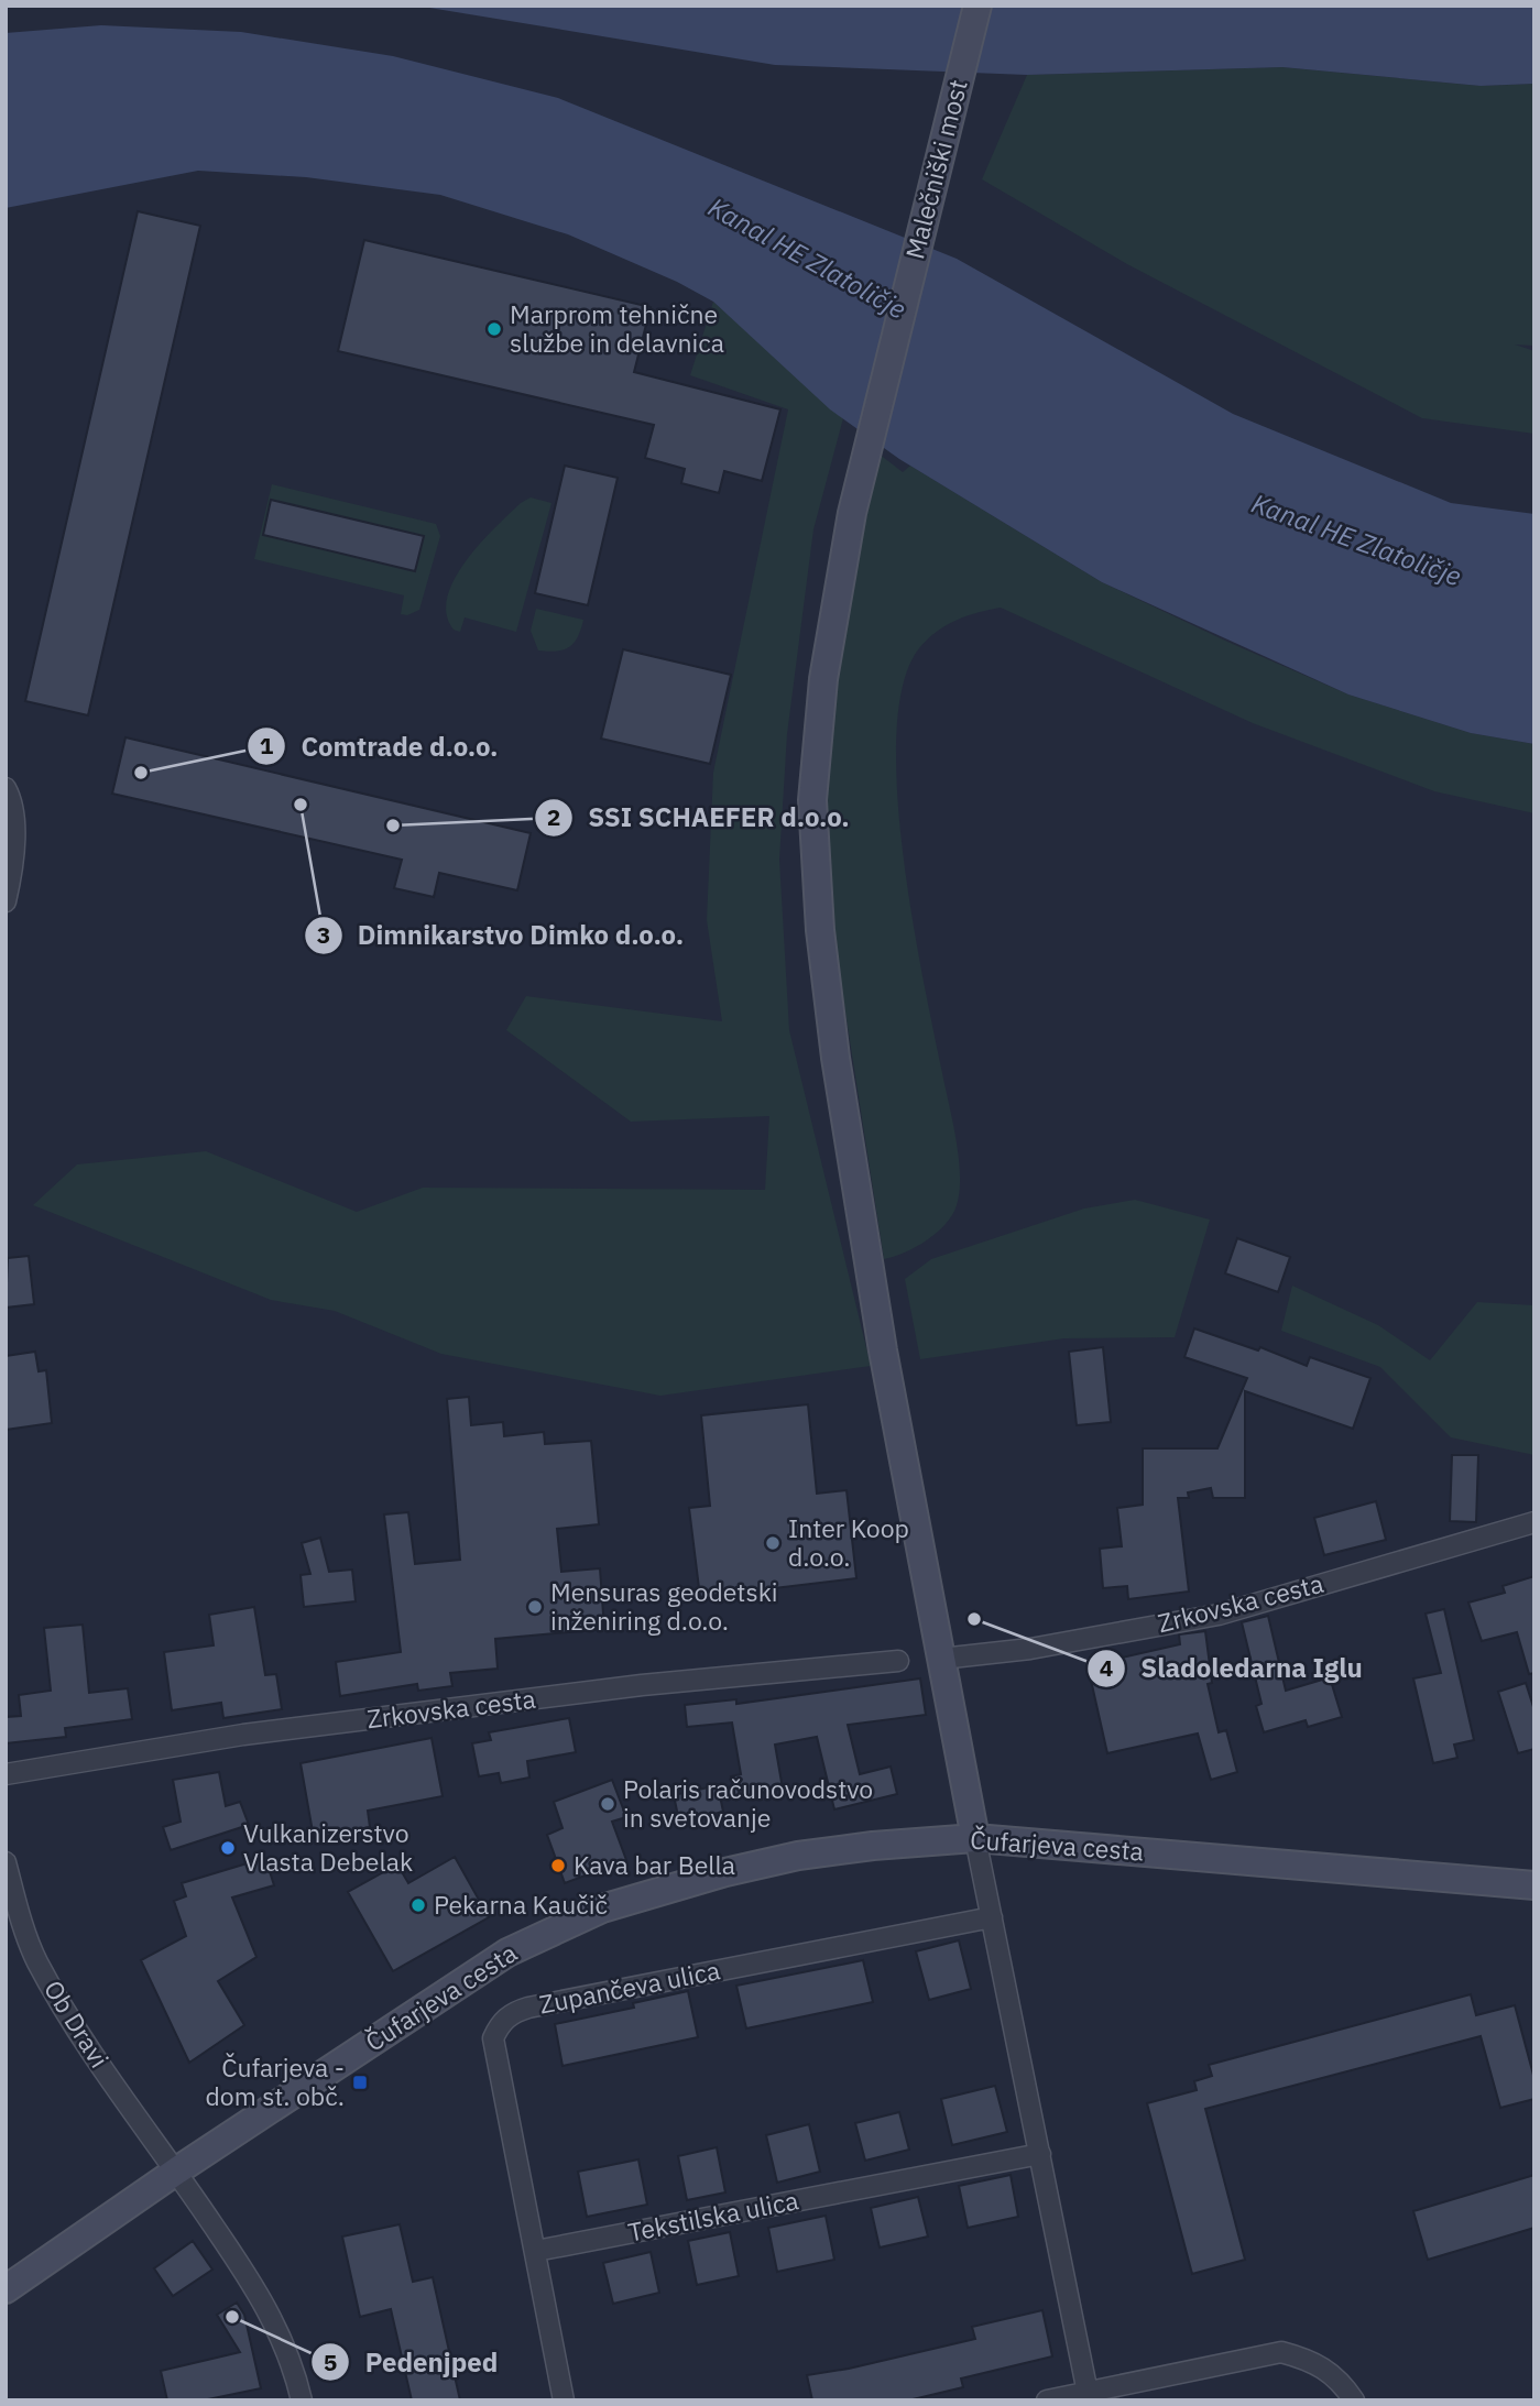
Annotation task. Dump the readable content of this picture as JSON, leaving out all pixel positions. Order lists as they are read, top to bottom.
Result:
{
  "streets": {
    "street": [
      "Malečniški most",
      "Zrkovska cesta",
      "Čufarjeva cesta",
      "Zupančeva ulica",
      "Ob Dravi",
      "Tekstilska ulica"
    ]
  },
  "crossings": [
    ["Malečniški most", "Zrkovska cesta"],
    ["Malečniški most", "Čufarjeva cesta"],
    ["Čufarjeva cesta", "Ob Dravi"],
    ["Zupančeva ulica", "Tekstilska ulica"]
  ],
  "water": ["Kanal HE Zlatoličje"],
  "places": {
    "other": [
      "Marprom tehnične službe in delavnica",
      "Comtrade d.o.o.",
      "Dimnikarstvo Dimko d.o.o.",
      "SSI SCHAEFER d.o.o.",
      "Inter Koop d.o.o.",
      "Mensuras geodetski inženiring d.o.o.",
      "Sladoledarna Iglu",
      "Polaris računovodstvo in svetovanje",
      "Vulkanizerstvo Vlasta Debelak",
      "Kava bar Bella",
      "Pekarna Kaučič",
      "Pedenjped"
    ],
    "transit": ["Čufarjeva - dom st. obč."]
  }
}
